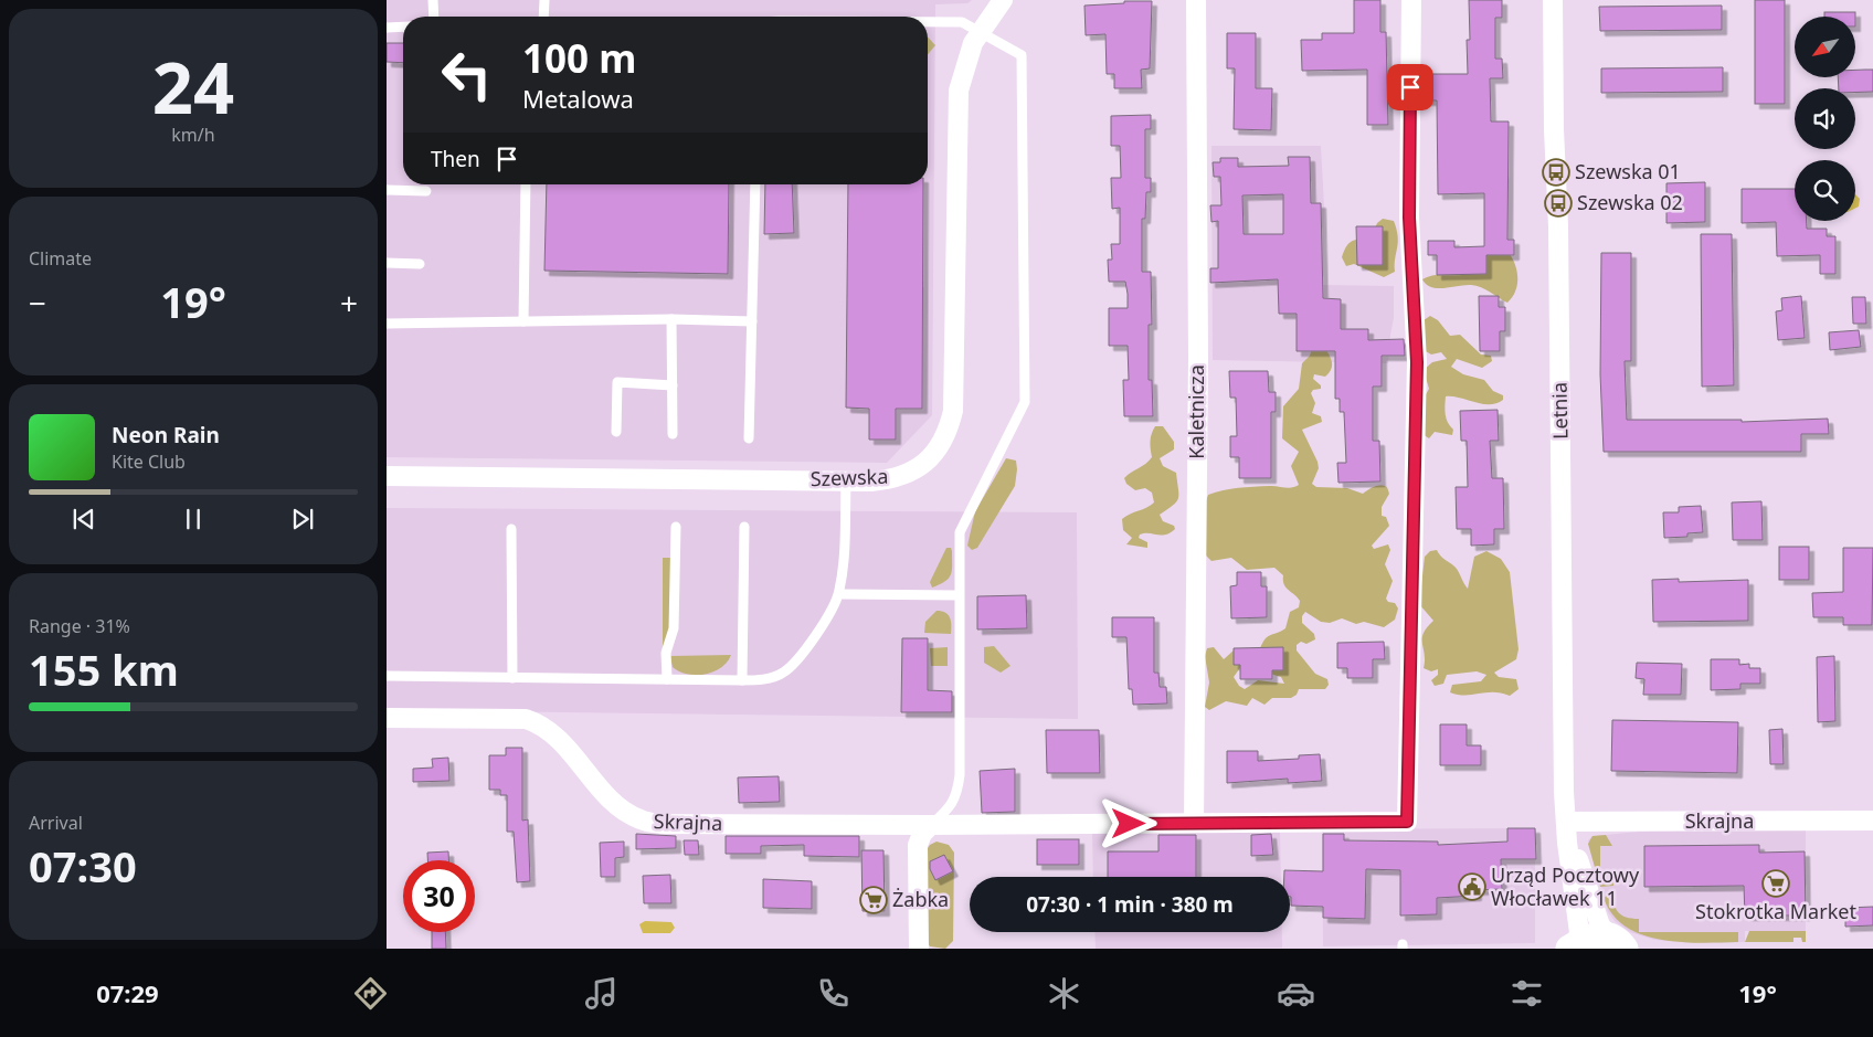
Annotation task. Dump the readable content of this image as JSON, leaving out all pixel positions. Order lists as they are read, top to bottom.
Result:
{
  "streets": {
    "street": [
      "Letnia",
      "Kaletnicza",
      "Szewska",
      "Skrajna"
    ]
  },
  "crossings": [
    ["Letnia", "Skrajna"],
    ["Kaletnicza", "Skrajna"]
  ],
  "places": {
    "bus stop": ["Szewska 01", "Szewska 02"],
    "supermarket": ["Stokrotka Market", "Żabka"],
    "public building": ["Urząd Pocztowy Włocławek 11"]
  },
  "north": "bottom left",
  "page": {
    "tile": [
      ["24", "km/h"],
      "Climate",
      ["Range · 31%", "155 km"],
      ["Arrival", "07:30"]
    ],
    "turn": ["100 m", "Metalowa"],
    "then": "Then",
    "heat": ["−", "19°", "+"],
    "song": ["Neon Rain", "Kite Club"],
    "limit": "30",
    "trip": "07:30 · 1 min · 380 m",
    "tabs": ["07:29", "19°"]
  }
}
